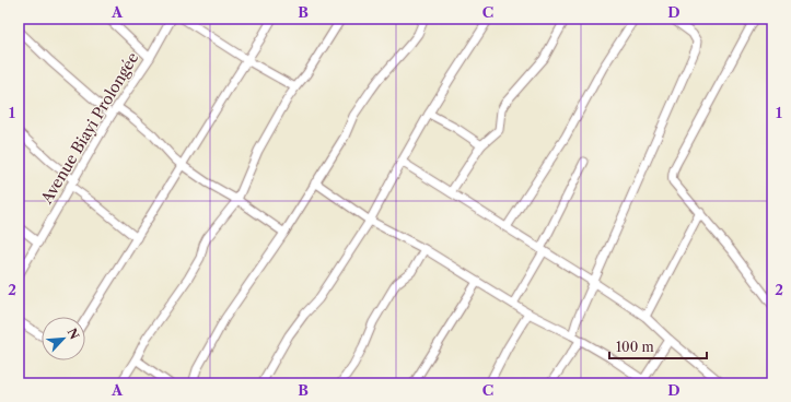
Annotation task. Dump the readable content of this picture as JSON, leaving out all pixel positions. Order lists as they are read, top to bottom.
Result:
{
  "streets": {
    "street": ["Avenue Biayi Prolongée"]
  },
  "scale_bar": "100 m",
  "north": "top right",
  "grid": {
    "columns": [
      "A",
      "B",
      "C",
      "D"
    ],
    "rows": ["1", "2"]
  }
}
